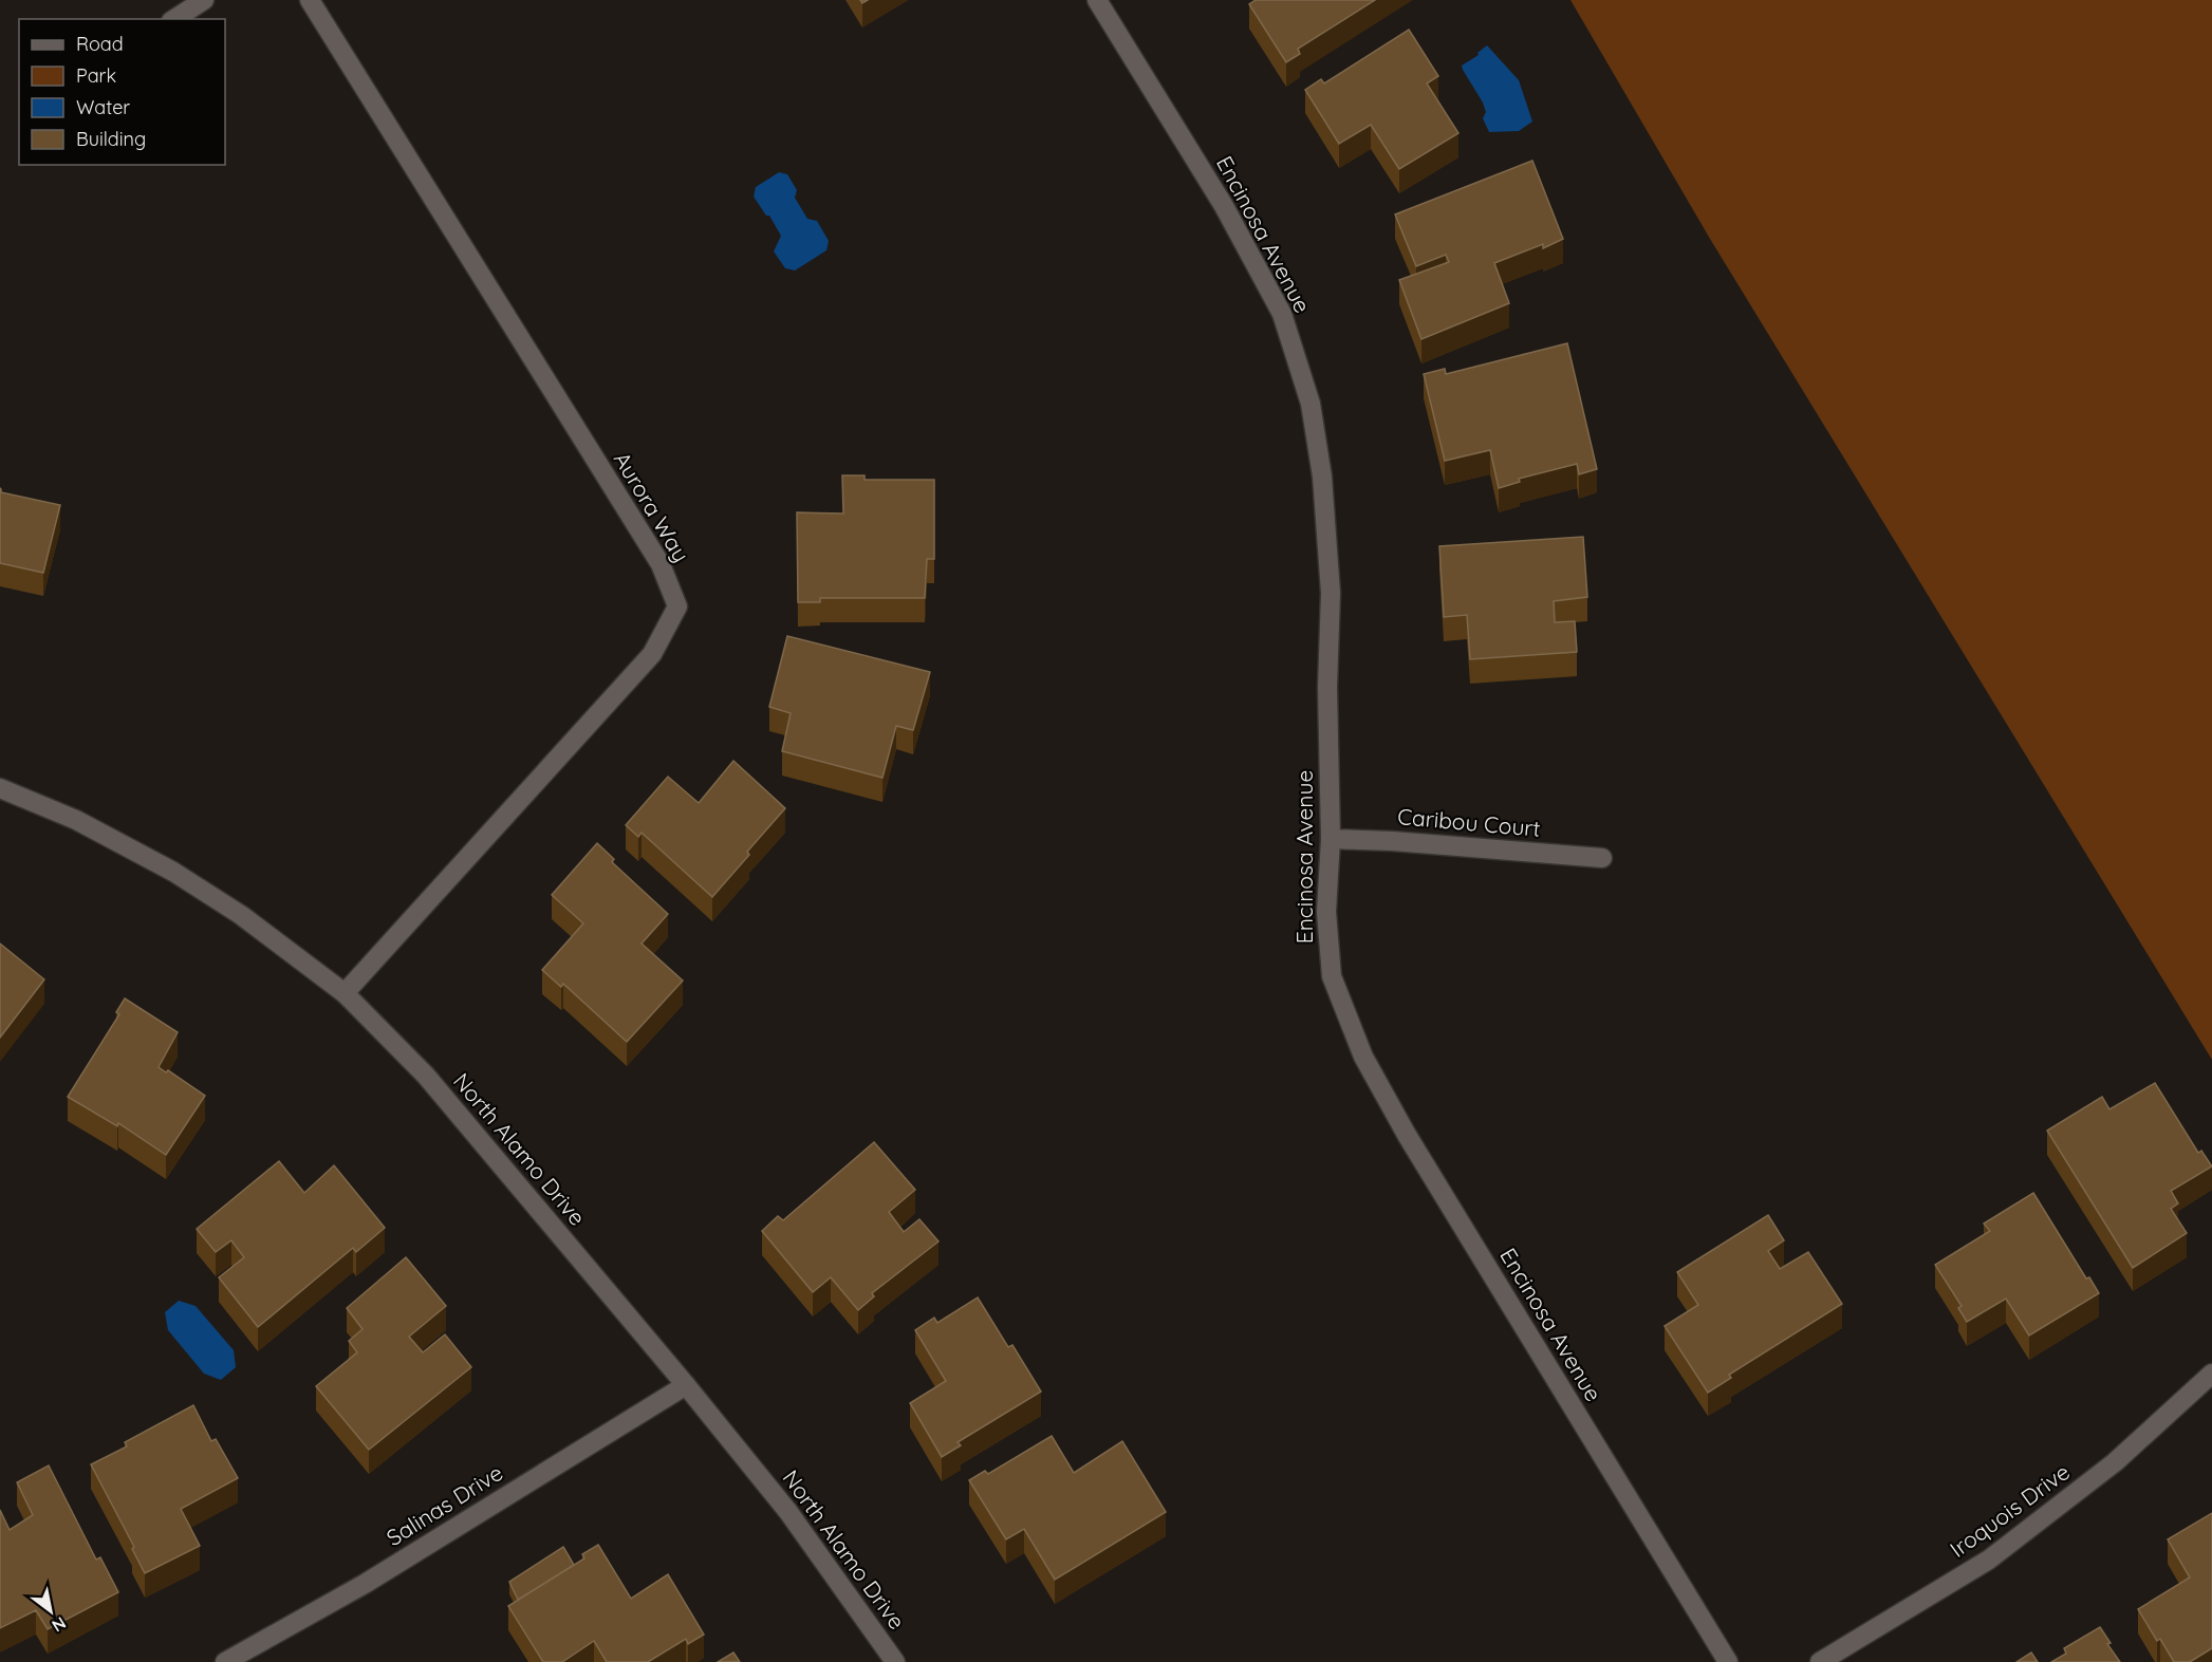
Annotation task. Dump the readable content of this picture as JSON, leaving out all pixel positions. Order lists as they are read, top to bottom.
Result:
{
  "streets": {
    "street": [
      "Encinosa Avenue",
      "Aurora Way",
      "Caribou Court",
      "North Alamo Drive",
      "Salinas Drive",
      "Iroquois Drive"
    ]
  },
  "crossings": [
    ["Encinosa Avenue", "Caribou Court"],
    ["Aurora Way", "North Alamo Drive"],
    ["North Alamo Drive", "Salinas Drive"]
  ],
  "legend": [
    "Road",
    "Park",
    "Water",
    "Building"
  ],
  "north": "bottom right"
}
